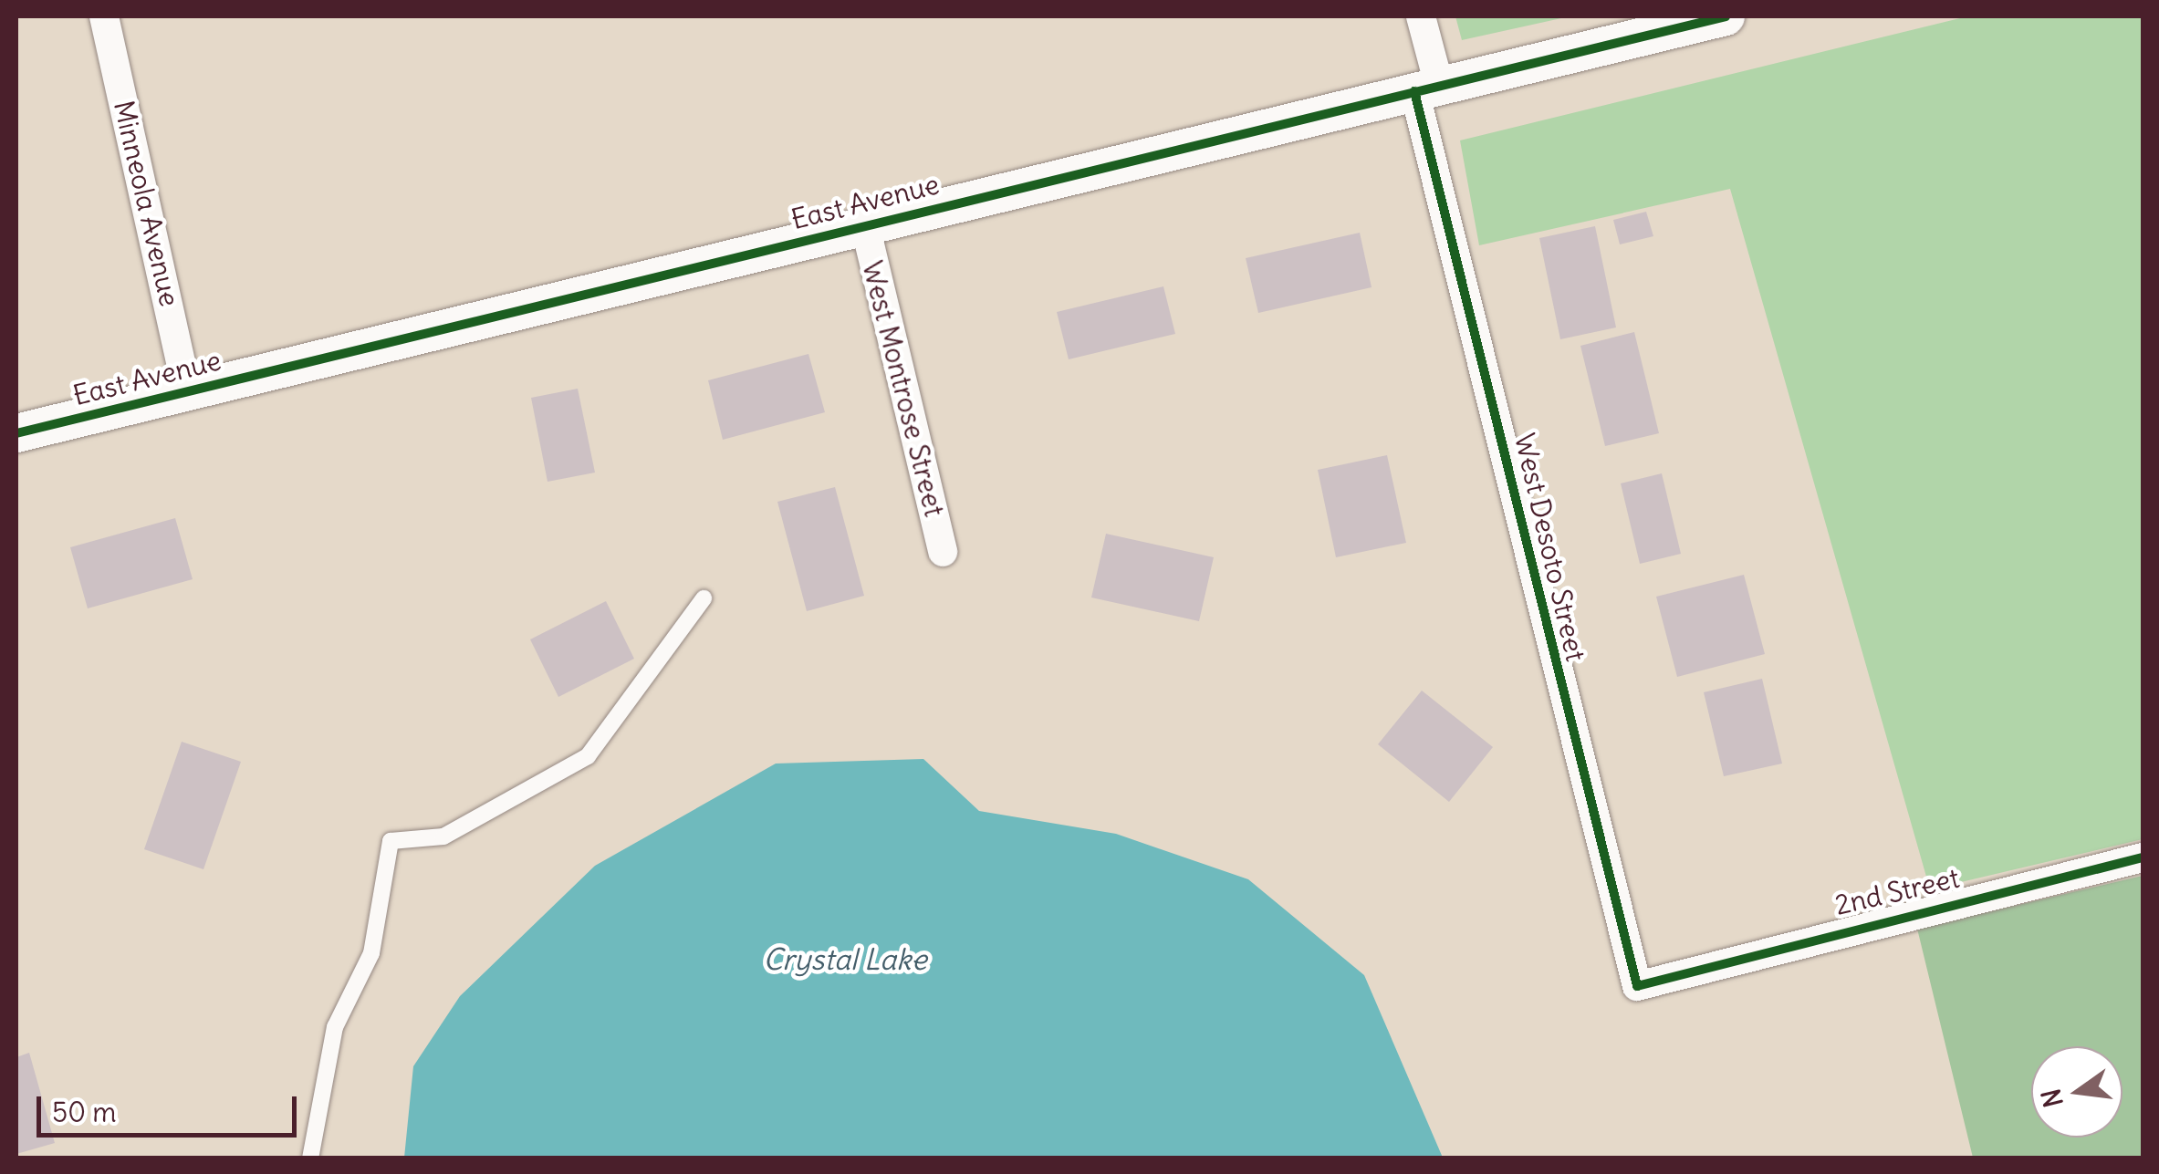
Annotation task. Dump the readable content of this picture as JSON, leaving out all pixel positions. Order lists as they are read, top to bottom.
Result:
{
  "streets": {
    "street": [
      "East Avenue",
      "Minneola Avenue",
      "West Montrose Street",
      "West Desoto Street",
      "2nd Street"
    ]
  },
  "crossings": [
    ["East Avenue", "Minneola Avenue"],
    ["East Avenue", "West Montrose Street"],
    ["East Avenue", "West Desoto Street"],
    ["West Desoto Street", "2nd Street"]
  ],
  "water": ["Crystal Lake"],
  "scale_bar": "50 m",
  "north": "left"
}
